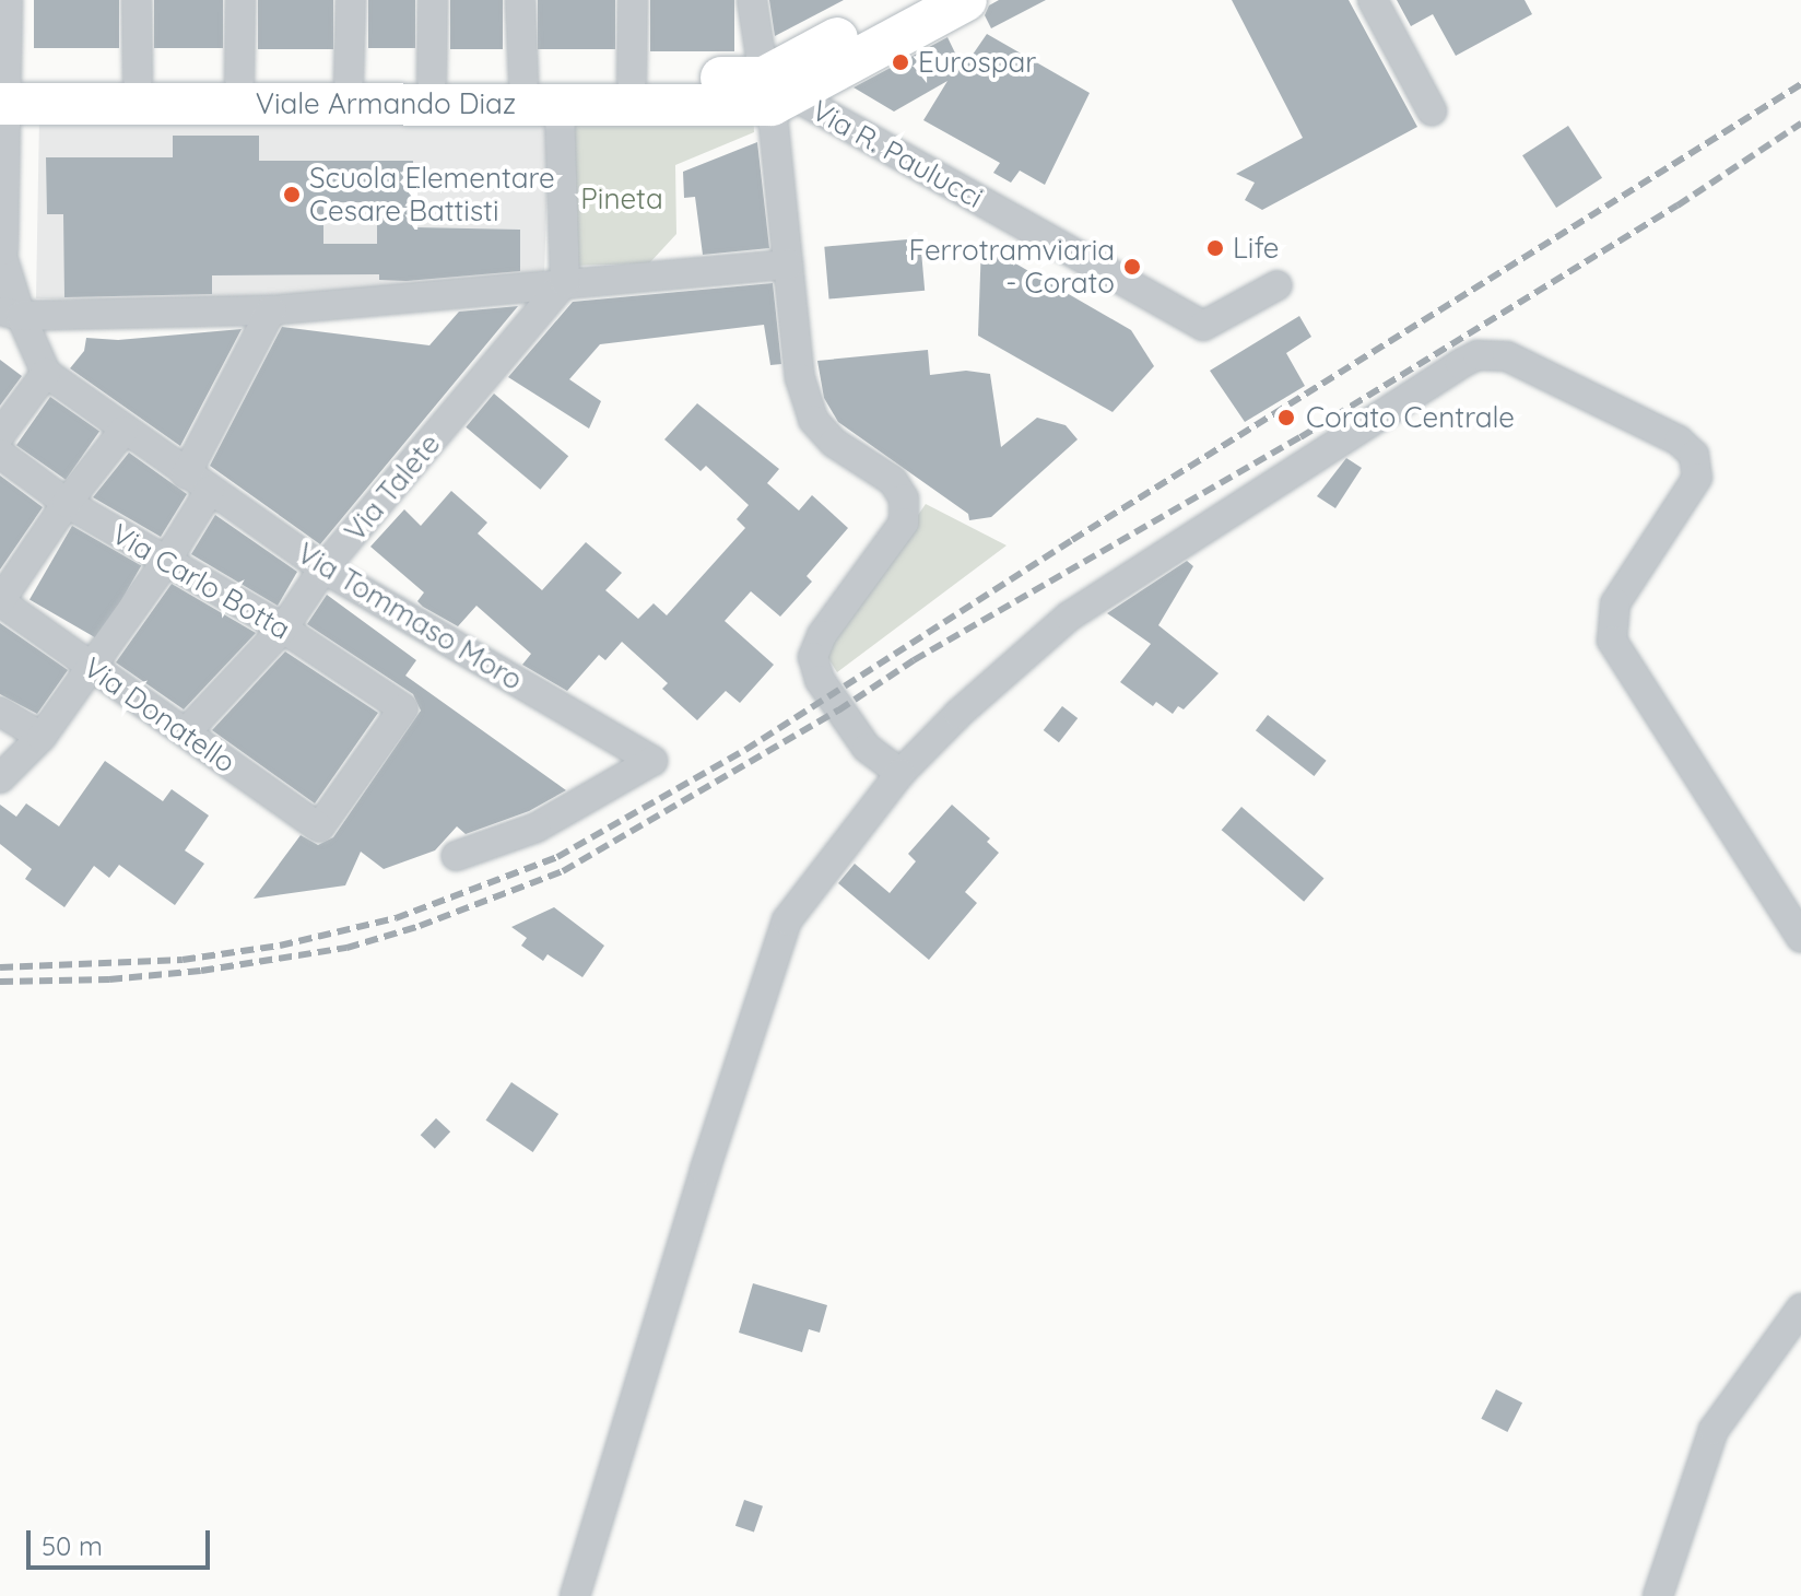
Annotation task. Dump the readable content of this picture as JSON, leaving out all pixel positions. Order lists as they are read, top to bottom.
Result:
{
  "streets": {
    "main road": ["Viale Armando Diaz"],
    "street": [
      "Via R. Paulucci",
      "Via Talete",
      "Via Carlo Botta",
      "Via Tommaso Moro",
      "Via Donatello"
    ]
  },
  "crossings": [
    ["Viale Armando Diaz", "Via R. Paulucci"],
    ["Viale Armando Diaz", "Via Tommaso Moro"],
    ["Via Talete", "Via Carlo Botta"],
    ["Via Talete", "Via Tommaso Moro"],
    ["Via Talete", "Via Donatello"],
    ["Via Carlo Botta", "Via Donatello"]
  ],
  "parks": ["Pineta"],
  "places": [
    "Eurospar",
    "Scuola Elementare Cesare Battisti",
    "Life",
    "Ferrotramviaria - Corato",
    "Corato Centrale"
  ],
  "scale_bar": "50 m"
}
